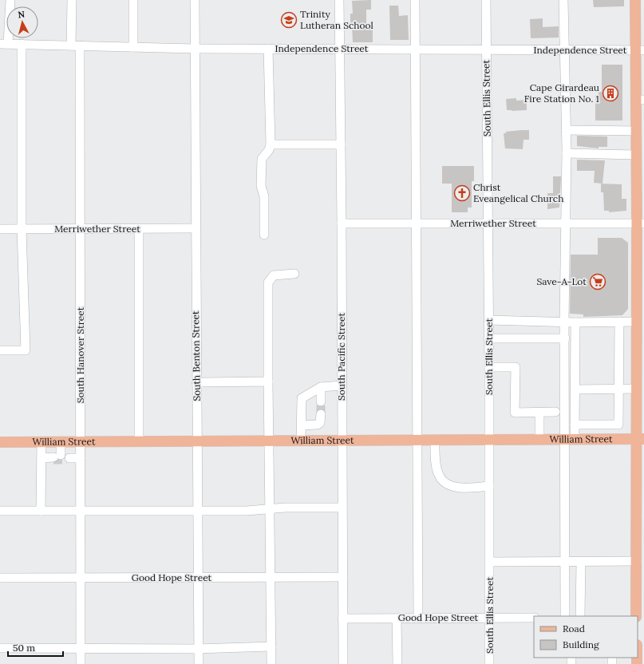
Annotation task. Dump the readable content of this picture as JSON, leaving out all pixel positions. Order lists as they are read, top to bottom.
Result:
{
  "streets": {
    "main road": ["William Street"],
    "street": [
      "Independence Street",
      "South Ellis Street",
      "Merriwether Street",
      "South Hanover Street",
      "South Benton Street",
      "South Pacific Street",
      "Good Hope Street"
    ]
  },
  "crossings": [
    ["Independence Street", "South Ellis Street"],
    ["Independence Street", "South Hanover Street"],
    ["Independence Street", "South Benton Street"],
    ["Independence Street", "South Pacific Street"],
    ["South Ellis Street", "Merriwether Street"],
    ["South Ellis Street", "William Street"],
    ["South Ellis Street", "Good Hope Street"],
    ["Merriwether Street", "South Hanover Street"],
    ["Merriwether Street", "South Benton Street"],
    ["Merriwether Street", "South Pacific Street"],
    ["South Hanover Street", "William Street"],
    ["South Hanover Street", "Good Hope Street"],
    ["South Benton Street", "William Street"],
    ["South Benton Street", "Good Hope Street"],
    ["South Pacific Street", "William Street"],
    ["South Pacific Street", "Good Hope Street"]
  ],
  "places": {
    "school or university": ["Trinity Lutheran School"],
    "building": ["Cape Girardeau Fire Station No. 1"],
    "church": ["Christ Eveangelical Church"],
    "supermarket": ["Save-A-Lot"]
  },
  "legend": ["Road", "Building"],
  "scale_bar": "50 m",
  "north": "top"
}
